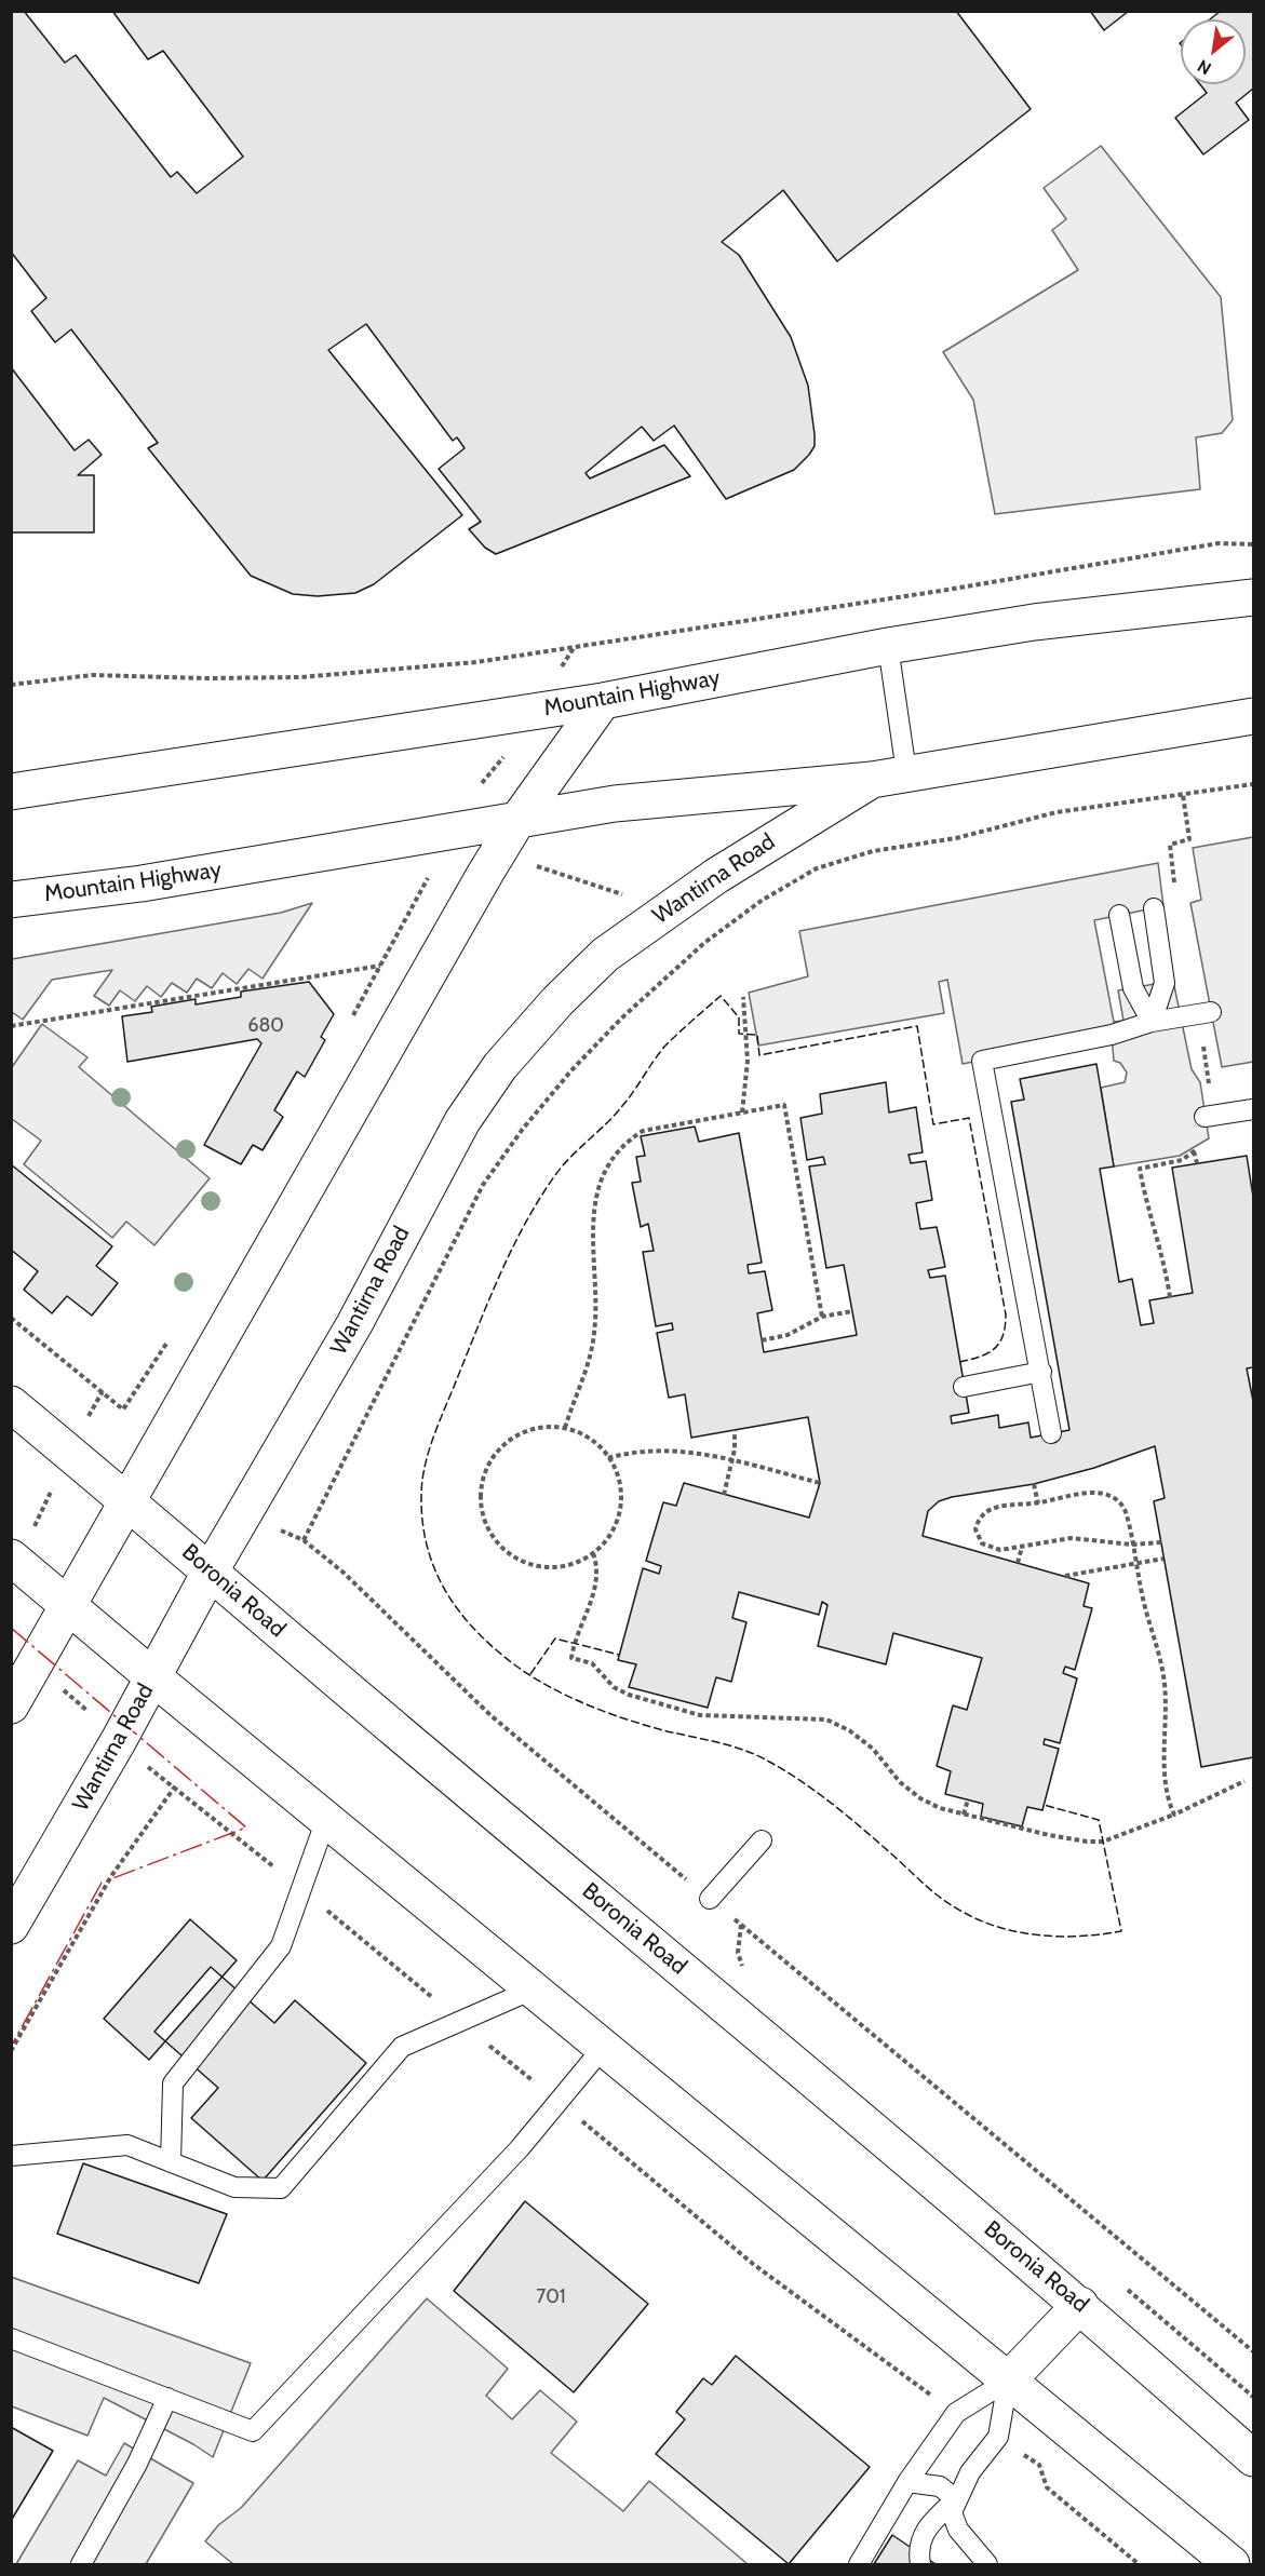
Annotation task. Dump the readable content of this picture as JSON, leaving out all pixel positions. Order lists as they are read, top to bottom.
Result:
{
  "streets": {
    "main road": ["Mountain Highway", "Wantirna Road", "Boronia Road"]
  },
  "crossings": [
    ["Mountain Highway", "Wantirna Road"],
    ["Wantirna Road", "Boronia Road"]
  ],
  "house_numbers": ["680", "701"],
  "north": "bottom left"
}
